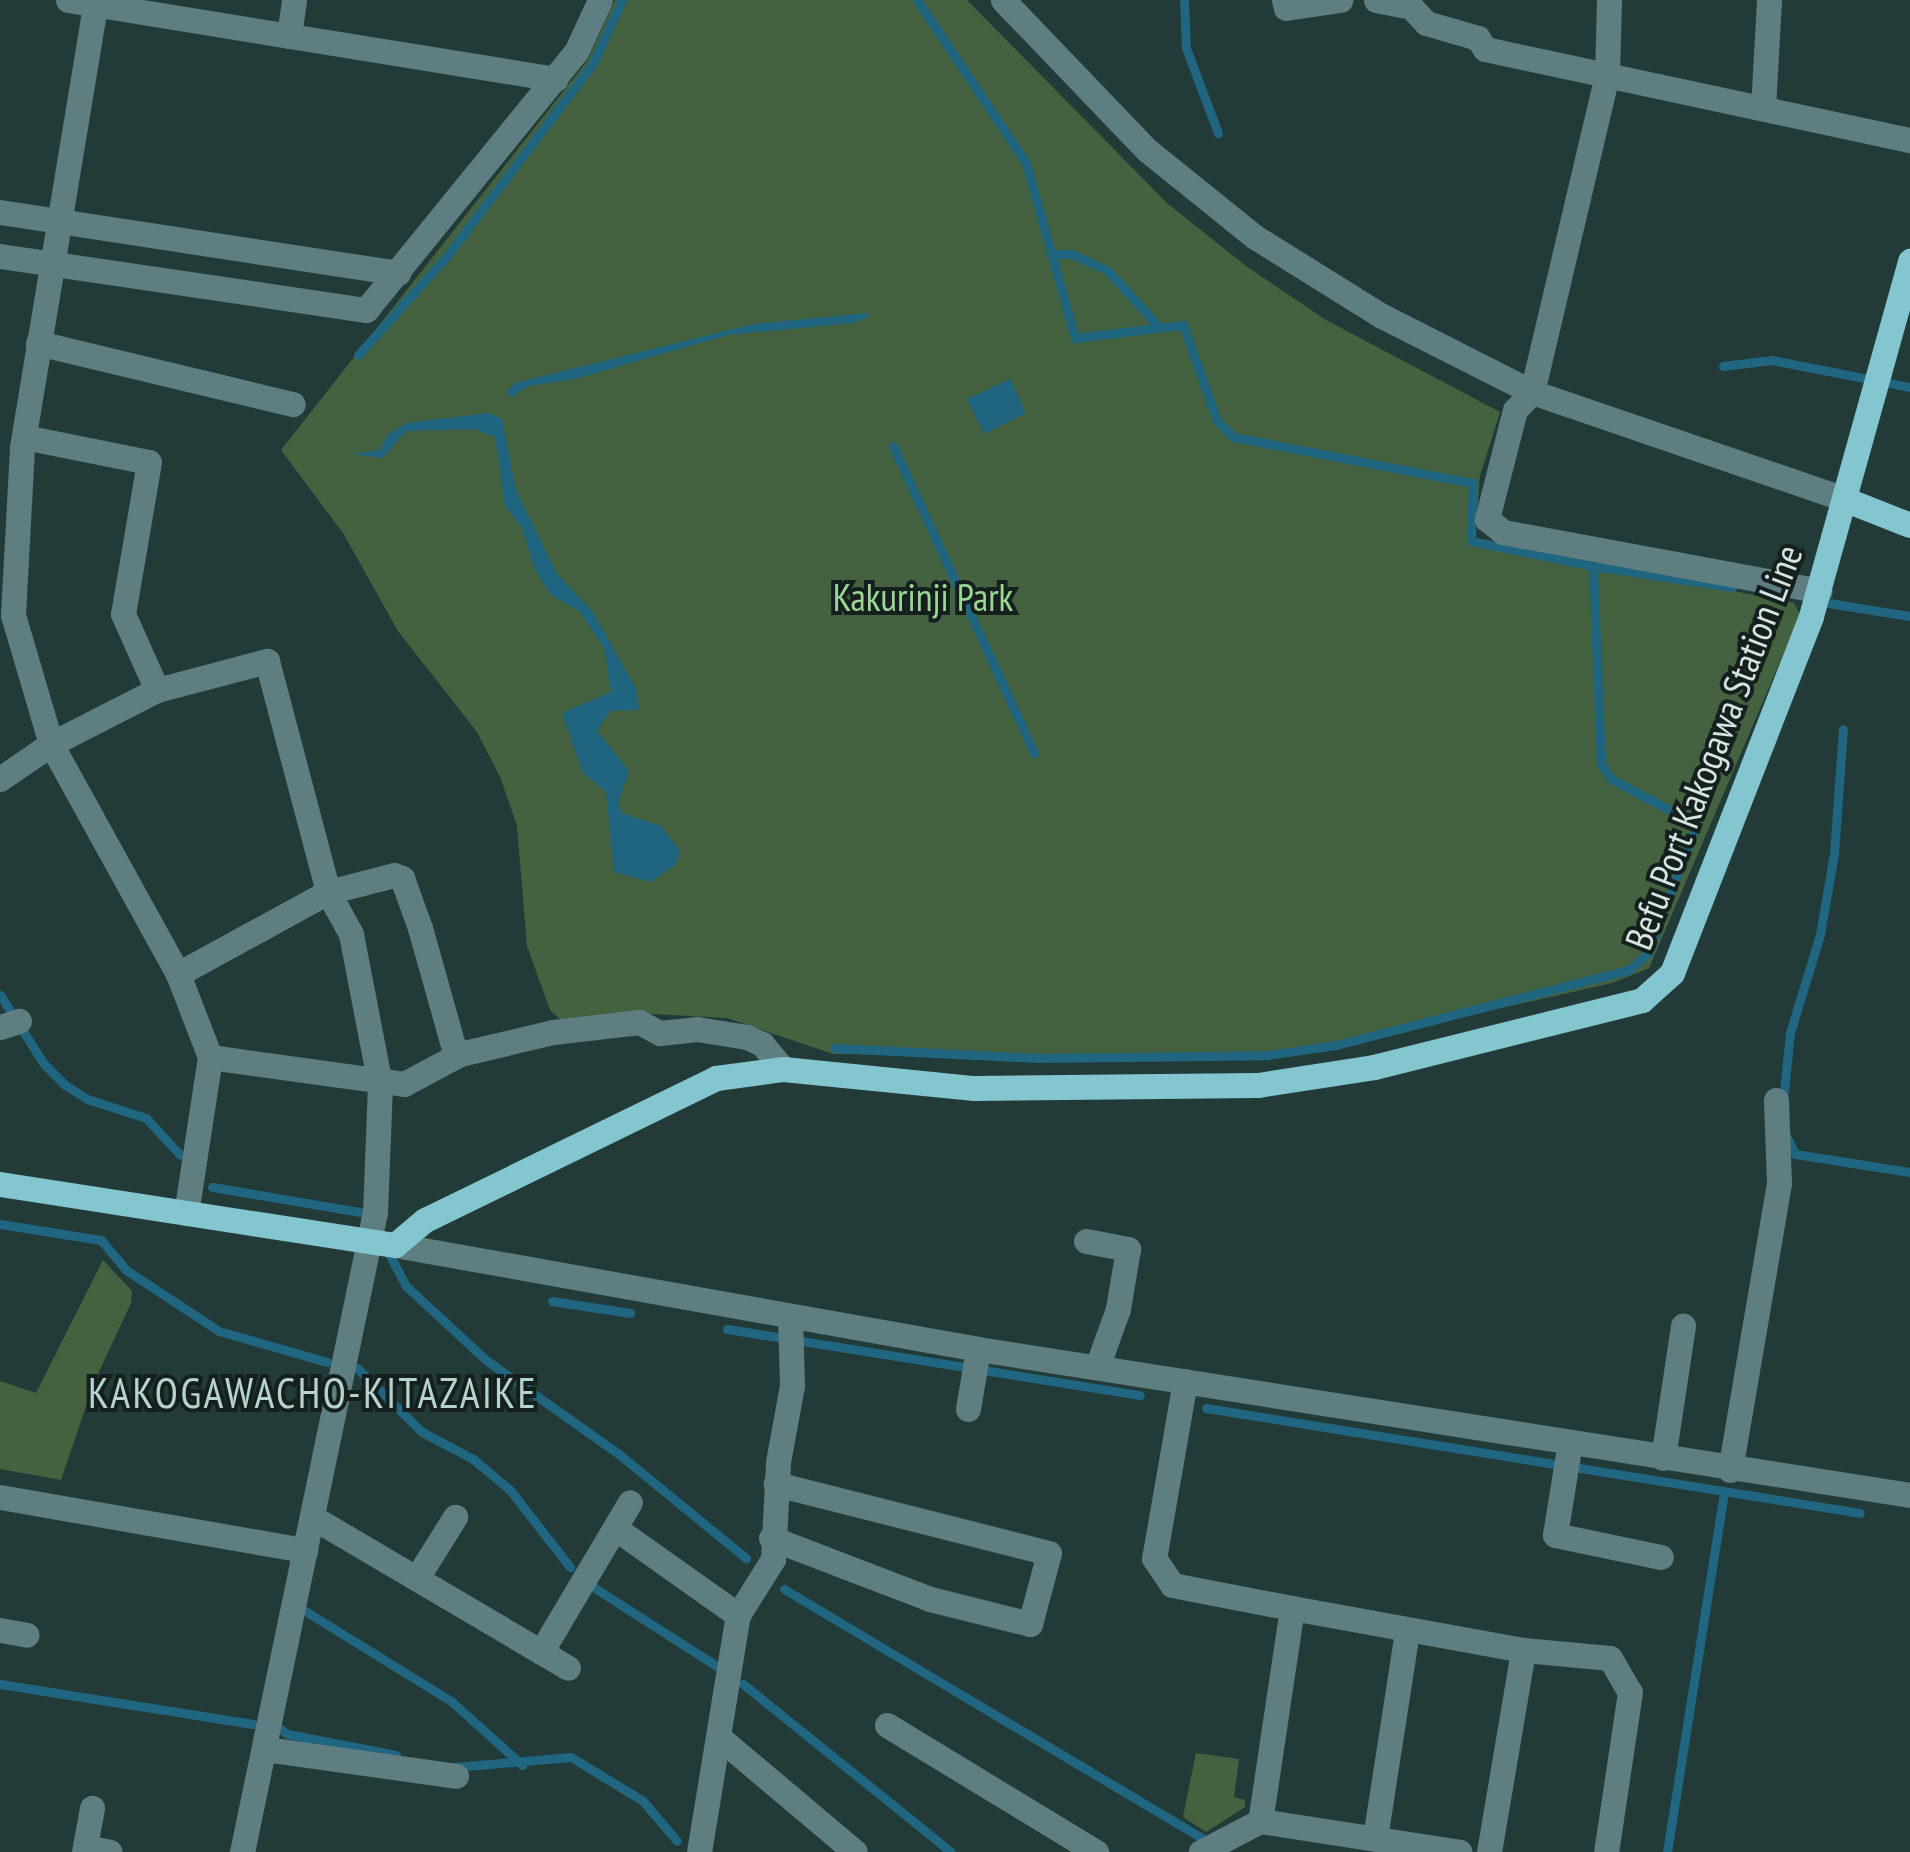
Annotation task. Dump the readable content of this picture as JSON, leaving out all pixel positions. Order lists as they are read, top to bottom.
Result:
{
  "streets": {
    "main road": ["Befu Port Kakogawa Station Line"]
  },
  "districts": ["KAKOGAWACHO-KITAZAIKE"],
  "parks": ["Kakurinji Park"]
}
